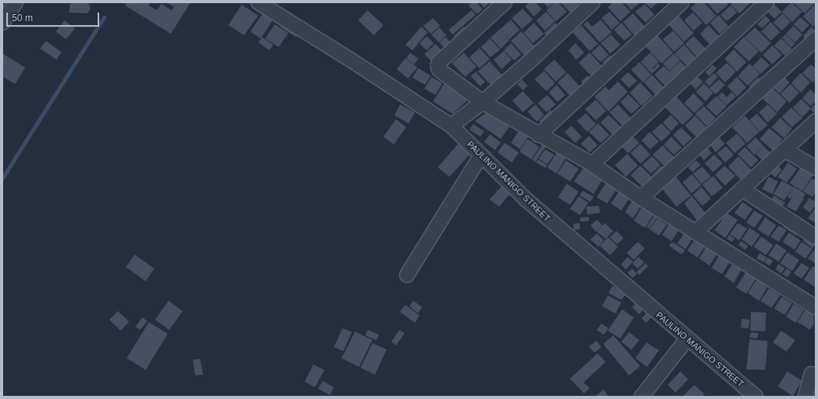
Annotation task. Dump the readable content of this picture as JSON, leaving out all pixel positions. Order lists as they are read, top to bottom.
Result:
{
  "streets": {
    "street": ["PAULINO MANIGO STREET"]
  },
  "scale_bar": "50 m"
}
